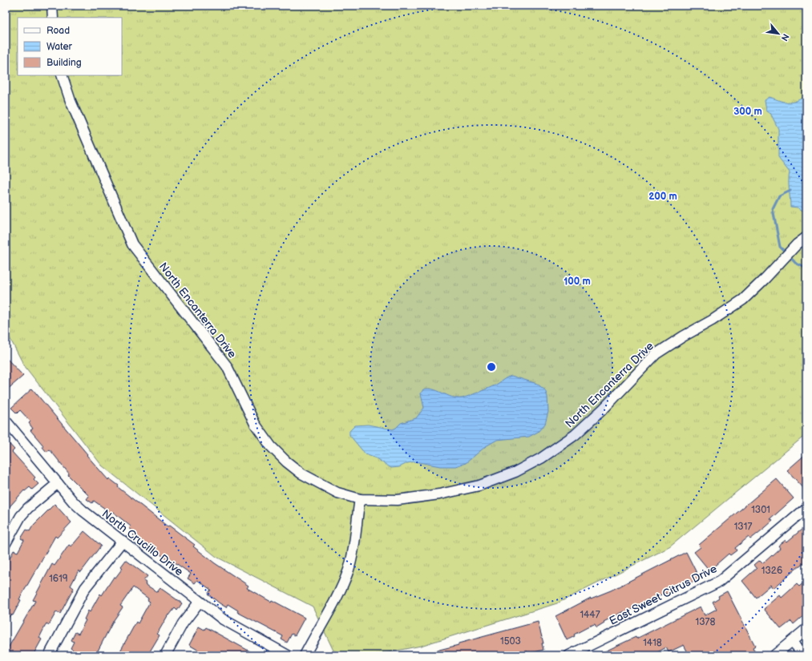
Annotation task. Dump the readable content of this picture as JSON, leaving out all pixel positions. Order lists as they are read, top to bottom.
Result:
{
  "streets": {
    "street": ["North Encanterra Drive", "North Crucillo Drive", "East Sweet Citrus Drive"]
  },
  "house_numbers": [
    "1301",
    "1317",
    "1326",
    "1619",
    "1447",
    "1378",
    "1503",
    "1418"
  ],
  "legend": ["Road", "Water", "Building"],
  "north": "bottom right",
  "rings": ["300 m", "200 m", "100 m"]
}
